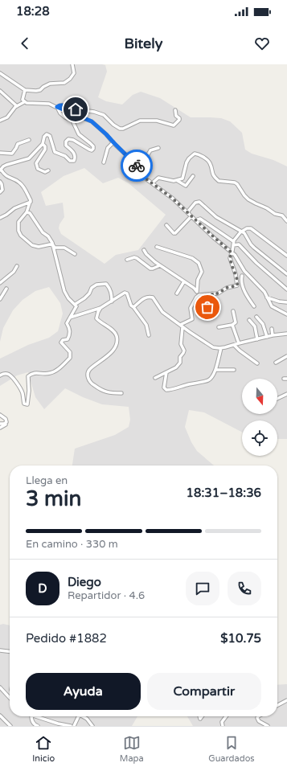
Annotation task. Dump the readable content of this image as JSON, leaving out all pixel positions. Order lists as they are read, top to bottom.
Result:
{
  "north": "bottom",
  "page": {
    "status": "18:28",
    "header": "Bitely",
    "heading": ["3 min", "Llega en", "18:31–18:36"],
    "panel": [
      "Diego",
      "Repartidor · 4.6",
      "Pedido #1882",
      "$10.75"
    ],
    "bar": "En camino · 330 m",
    "round": "D",
    "buttons": ["Ayuda", "Compartir"],
    "tabs": ["Inicio", "Mapa", "Guardados"]
  }
}
